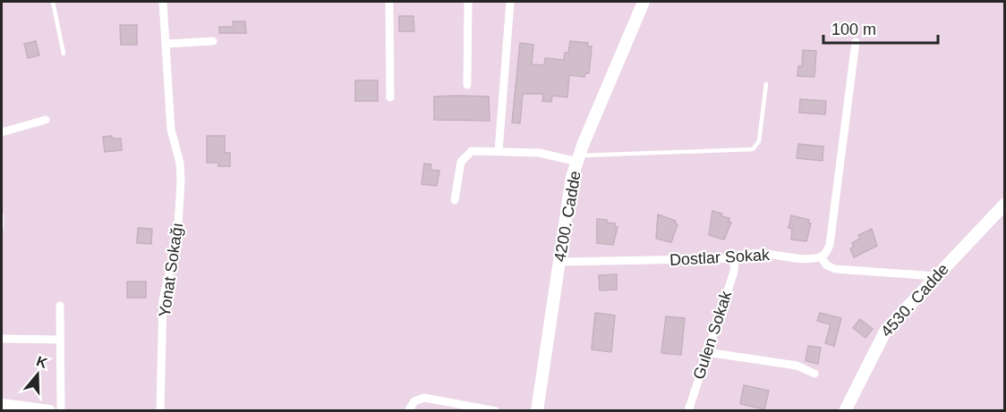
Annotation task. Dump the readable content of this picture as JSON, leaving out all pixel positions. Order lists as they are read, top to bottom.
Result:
{
  "streets": {
    "main road": ["4200. Cadde", "4530. Cadde"],
    "street": ["Dostlar Sokak", "Yonat Sokağı", "Gulen Sokak"]
  },
  "crossings": [
    ["4200. Cadde", "Dostlar Sokak"],
    ["Dostlar Sokak", "Gulen Sokak"]
  ],
  "scale_bar": "100 m",
  "north": "top"
}
